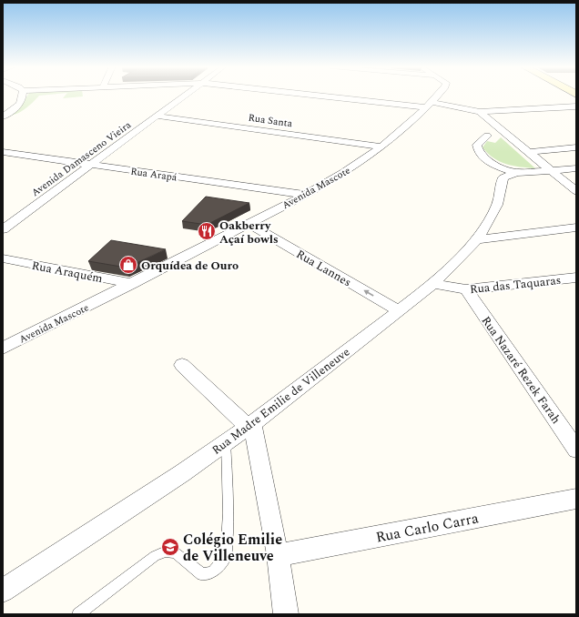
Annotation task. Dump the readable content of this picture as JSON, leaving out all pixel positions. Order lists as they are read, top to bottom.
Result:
{
  "streets": {
    "street": [
      "Rua Santa",
      "Avenida Damasceno Vieira",
      "Rua Arapá",
      "Avenida Mascote",
      "Rua Lannes",
      "Rua Araquém",
      "Rua das Taquaras",
      "Rua Nazaré Rezek Farah",
      "Rua Madre Emilie de Villeneuve",
      "Rua Carlo Carra"
    ]
  },
  "crossings": [
    ["Rua Santa", "Avenida Damasceno Vieira"],
    ["Rua Santa", "Avenida Mascote"],
    ["Avenida Damasceno Vieira", "Rua Arapá"],
    ["Rua Arapá", "Avenida Mascote"],
    ["Avenida Mascote", "Rua Lannes"],
    ["Avenida Mascote", "Rua Araquém"],
    ["Rua Lannes", "Rua Madre Emilie de Villeneuve"],
    ["Rua das Taquaras", "Rua Nazaré Rezek Farah"],
    ["Rua das Taquaras", "Rua Madre Emilie de Villeneuve"]
  ],
  "one_way": ["Rua Lannes"],
  "places": {
    "restaurant": ["Oakberry Açaí bowls"],
    "shop": ["Orquídea de Ouro"],
    "school or university": ["Colégio Emilie de Villeneuve"]
  }
}
